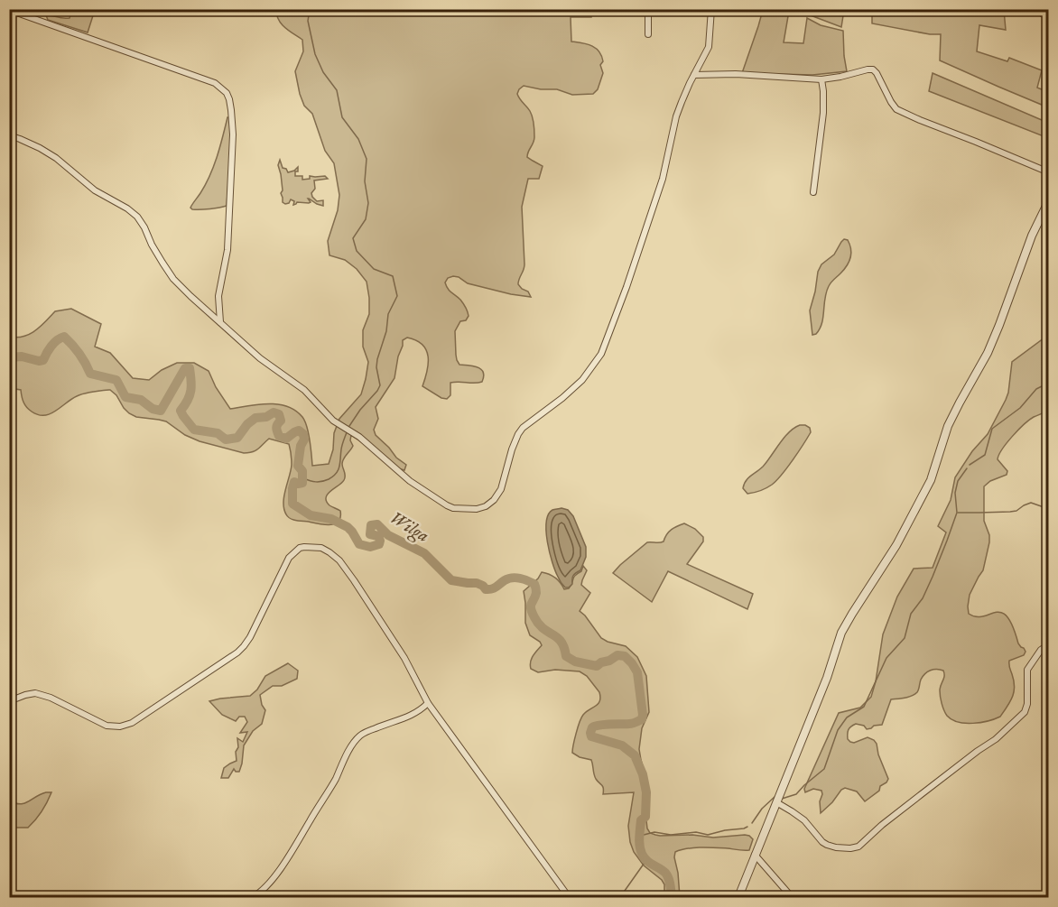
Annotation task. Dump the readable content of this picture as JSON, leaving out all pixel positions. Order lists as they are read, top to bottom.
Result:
{
  "water": ["Wilga"]
}
